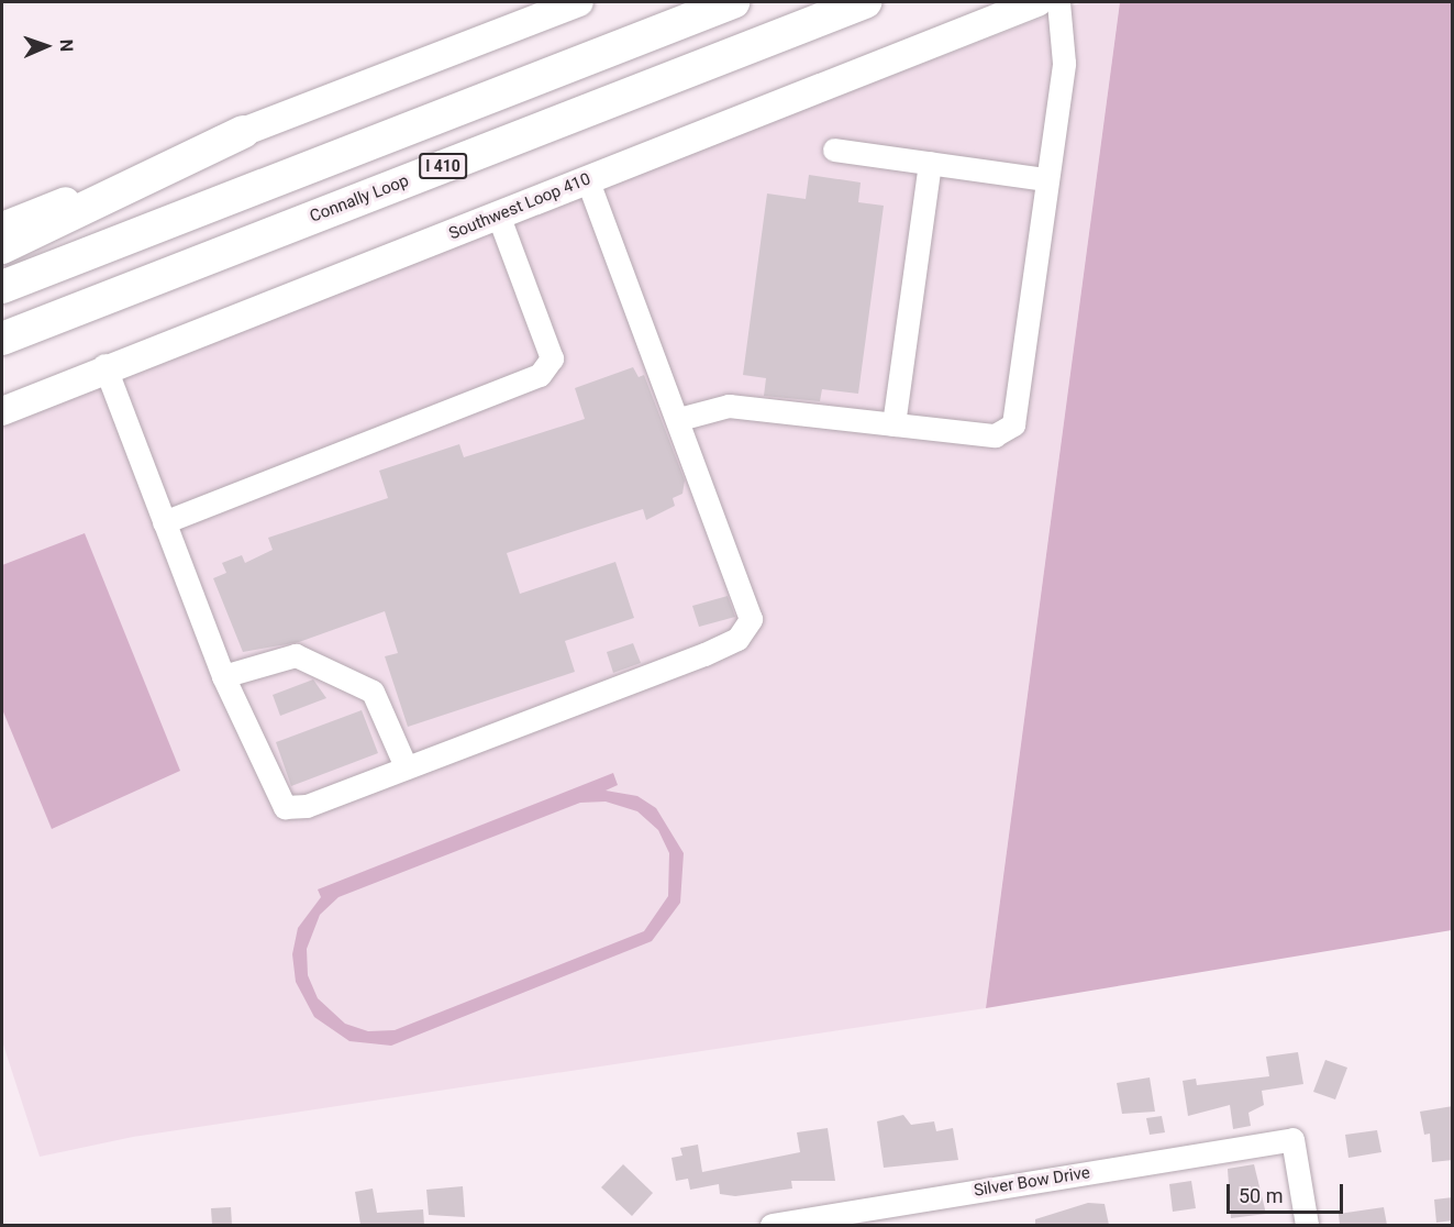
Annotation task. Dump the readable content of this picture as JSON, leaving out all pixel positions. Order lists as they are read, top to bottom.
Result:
{
  "streets": {
    "highway": ["I 410", "Connally Loop"],
    "main road": ["Southwest Loop 410"],
    "street": ["Silver Bow Drive"]
  },
  "scale_bar": "50 m",
  "north": "right"
}
